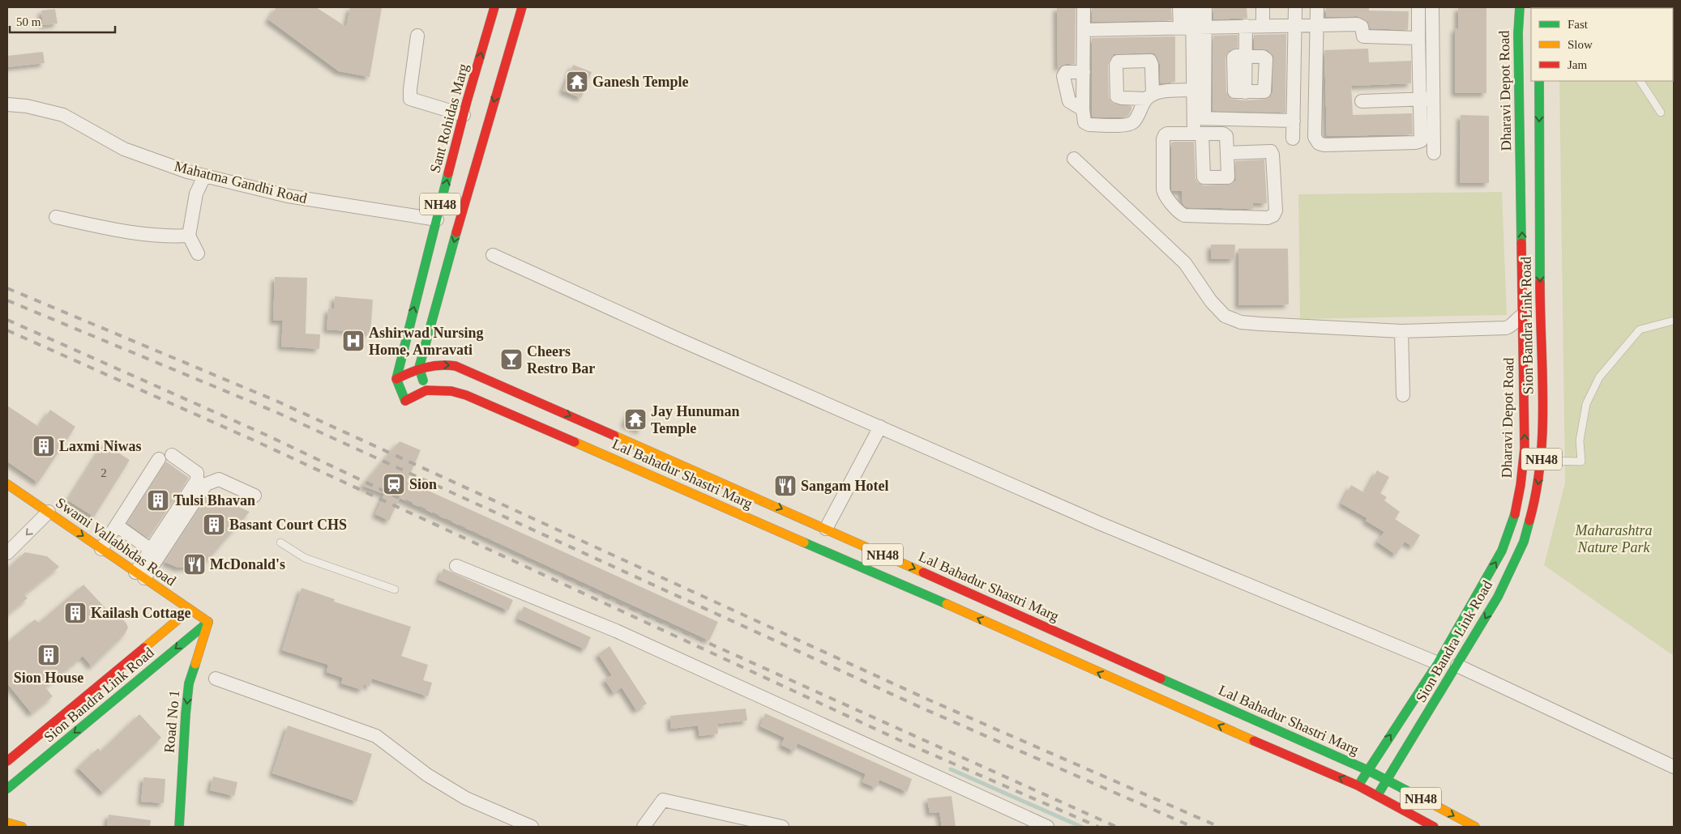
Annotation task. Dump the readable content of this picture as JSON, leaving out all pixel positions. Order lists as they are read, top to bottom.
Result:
{
  "streets": {
    "main road": [
      "Dharavi Depot Road",
      "Sant Rohidas Marg",
      "NH48",
      "Sion Bandra Link Road",
      "Lal Bahadur Shastri Marg",
      "Swami Vallabhdas Road",
      "Road No 1"
    ],
    "street": ["Mahatma Gandhi Road"]
  },
  "crossings": [
    ["Dharavi Depot Road", "Lal Bahadur Shastri Marg"],
    ["Sant Rohidas Marg", "Mahatma Gandhi Road"],
    ["Sant Rohidas Marg", "Lal Bahadur Shastri Marg"],
    ["Sion Bandra Link Road", "Lal Bahadur Shastri Marg"],
    ["Sion Bandra Link Road", "Swami Vallabhdas Road"],
    ["Sion Bandra Link Road", "Road No 1"],
    ["Swami Vallabhdas Road", "Road No 1"]
  ],
  "one_way": ["Dharavi Depot Road", "Road No 1"],
  "parks": ["Maharashtra Nature Park"],
  "places": {
    "temple": ["Ganesh Temple", "Jay Hunuman Temple"],
    "hospital": ["Ashirwad Nursing Home, Amravati"],
    "bar": ["Cheers Restro Bar"],
    "building": [
      "Laxmi Niwas",
      "Tulsi Bhavan",
      "Basant Court CHS",
      "Kailash Cottage",
      "Sion House"
    ],
    "station": ["Sion"],
    "restaurant": ["Sangam Hotel", "McDonald's"]
  },
  "house_numbers": ["2"],
  "legend": ["Fast", "Slow", "Jam"],
  "scale_bar": "50 m"
}
